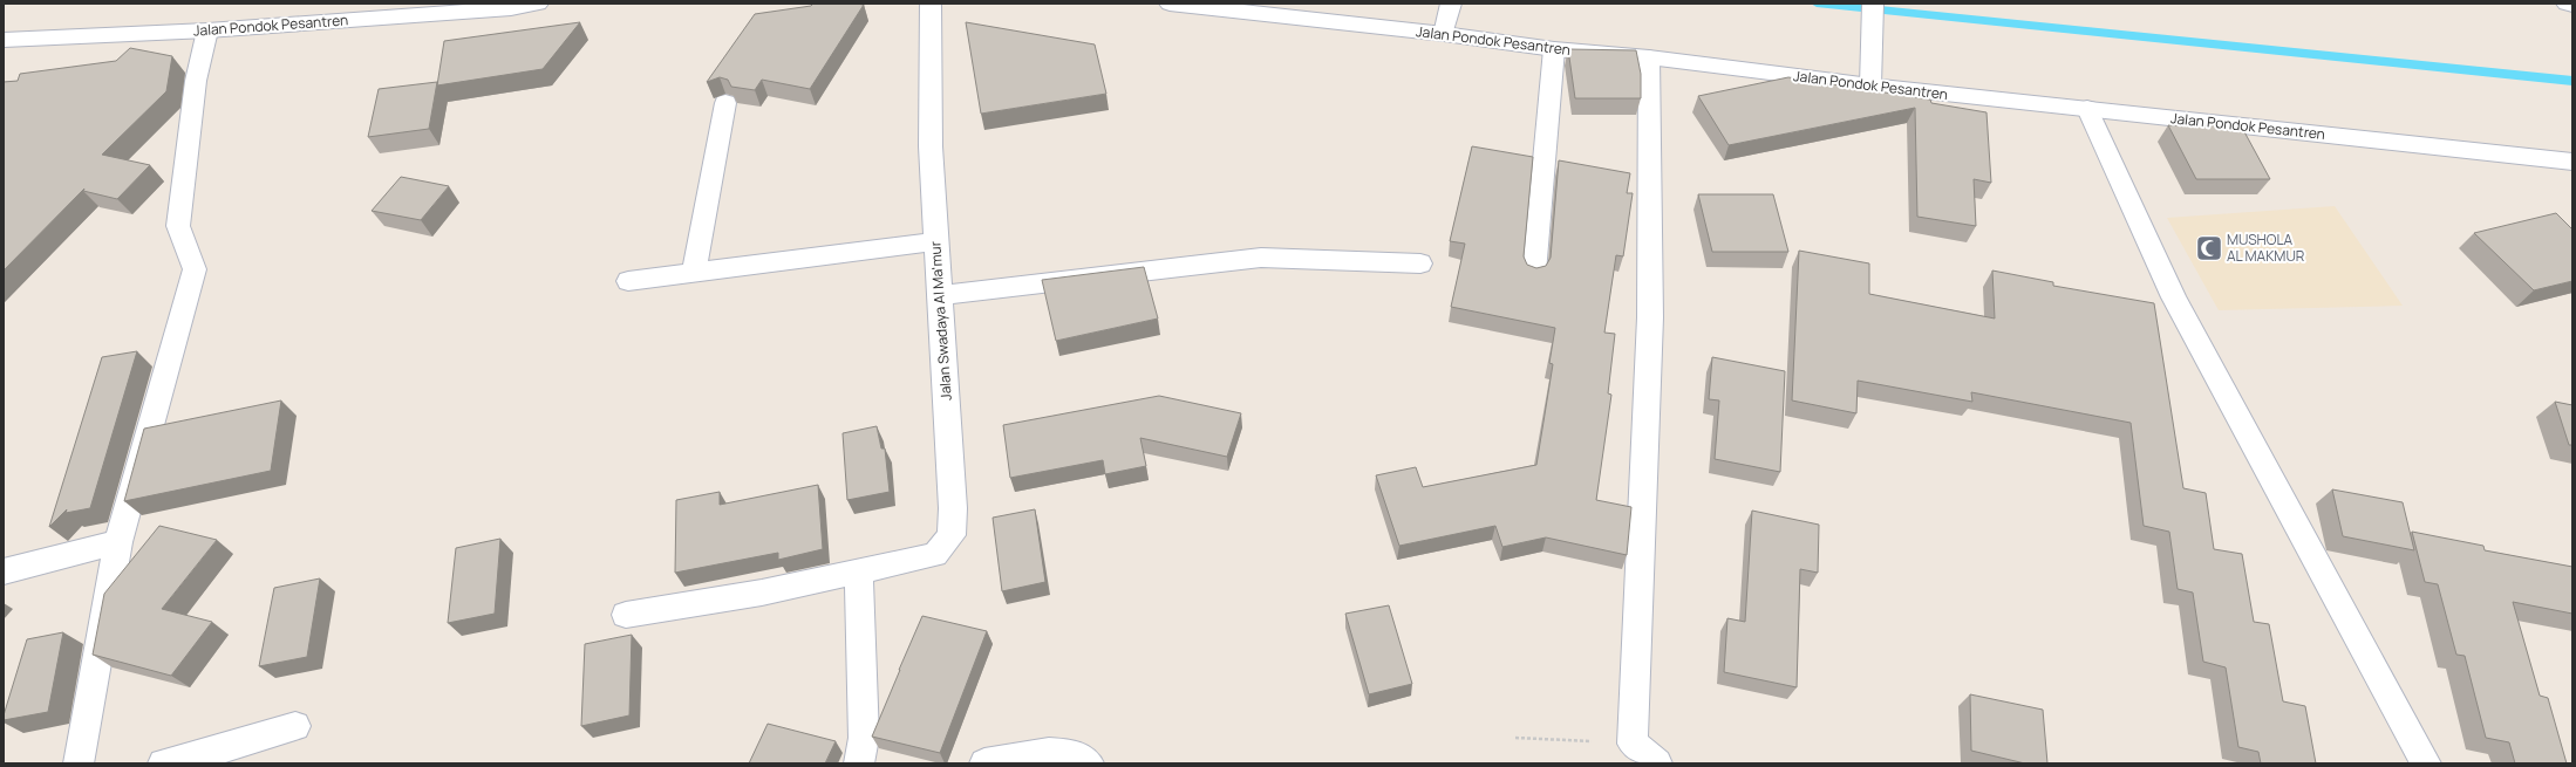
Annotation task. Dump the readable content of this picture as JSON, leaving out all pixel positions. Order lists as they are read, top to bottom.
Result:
{
  "streets": {
    "street": ["Jalan Pondok Pesantren", "Jalan Swadaya Al Ma'mur"]
  },
  "places": {
    "mosque": ["MUSHOLA AL MAKMUR"]
  }
}
